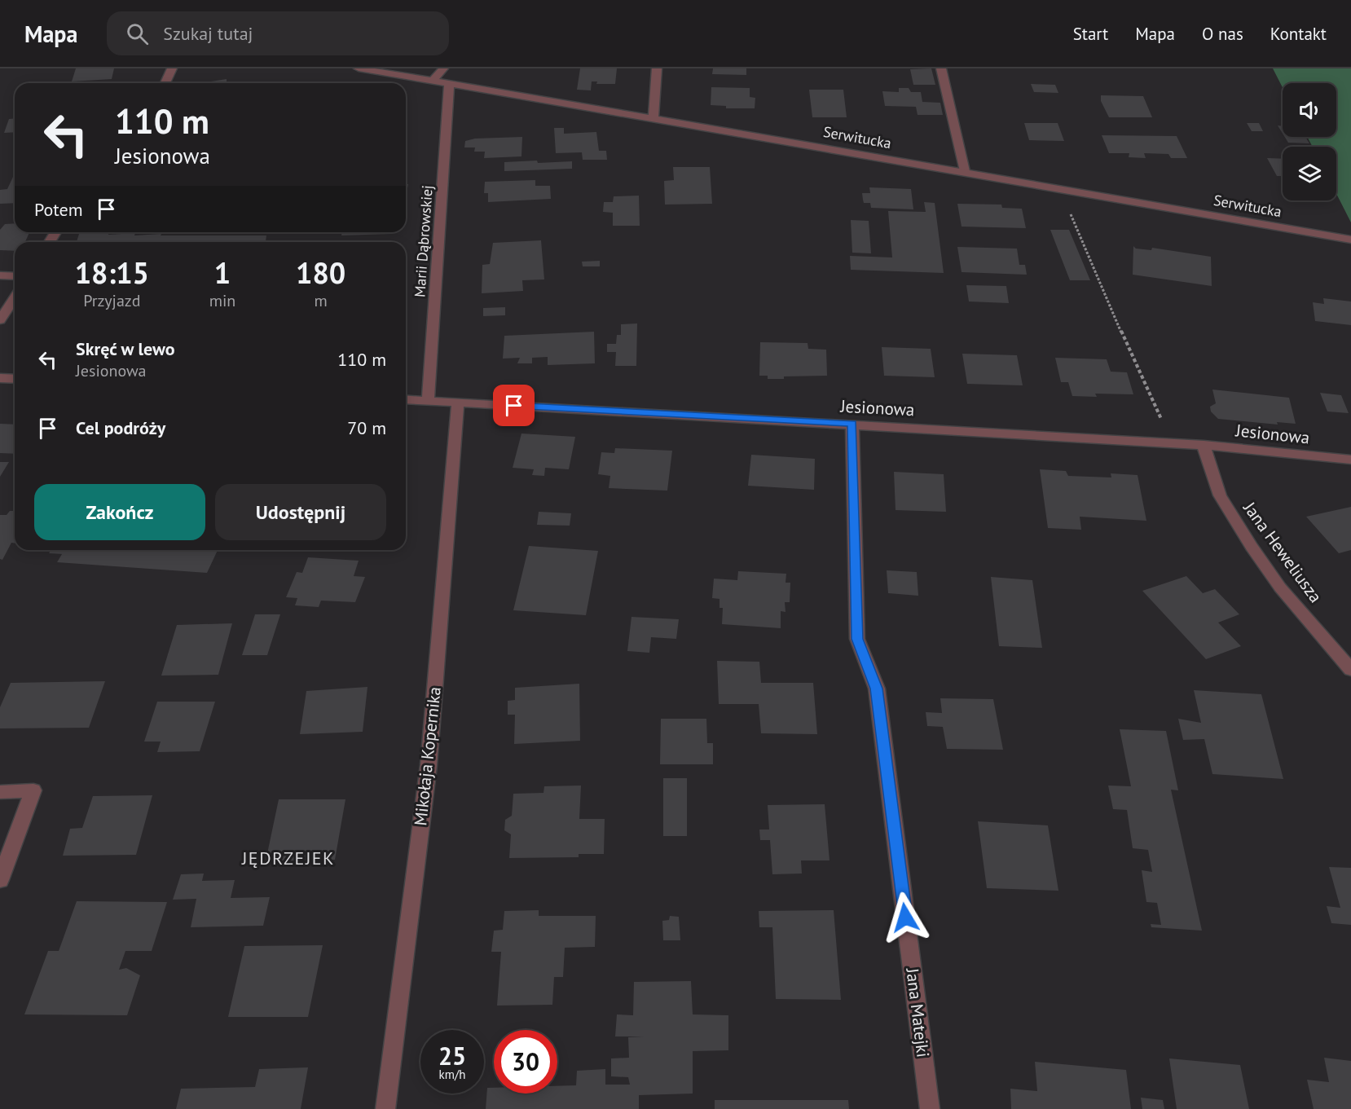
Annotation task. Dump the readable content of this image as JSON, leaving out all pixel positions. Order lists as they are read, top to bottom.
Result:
{
  "streets": {
    "street": [
      "Serwitucka",
      "Marii Dąbrowskiej",
      "Jesionowa",
      "Jana Heweliusza",
      "Mikołaja Kopernika",
      "Jana Matejki"
    ]
  },
  "crossings": [
    ["Serwitucka", "Marii Dąbrowskiej"],
    ["Marii Dąbrowskiej", "Jesionowa"],
    ["Jesionowa", "Jana Heweliusza"],
    ["Jesionowa", "Mikołaja Kopernika"],
    ["Jesionowa", "Jana Matejki"]
  ],
  "districts": ["JĘDRZEJEK"],
  "page": {
    "header": "Mapa",
    "search": "Szukaj tutaj",
    "nav": [
      "Start",
      "Mapa",
      "O nas",
      "Kontakt"
    ],
    "turn": ["110 m", "Jesionowa"],
    "then": "Potem",
    "eta": [
      "18:15",
      "Przyjazd",
      "1",
      "min",
      "180",
      "m"
    ],
    "list": [
      {
        "name": "Skręć w lewo",
        "note": "Jesionowa",
        "value": "110 m"
      },
      {
        "name": "Cel podróży",
        "value": "70 m"
      }
    ],
    "buttons": ["Zakończ", "Udostępnij"],
    "speed": "25 km/h",
    "limit": "30"
  }
}
